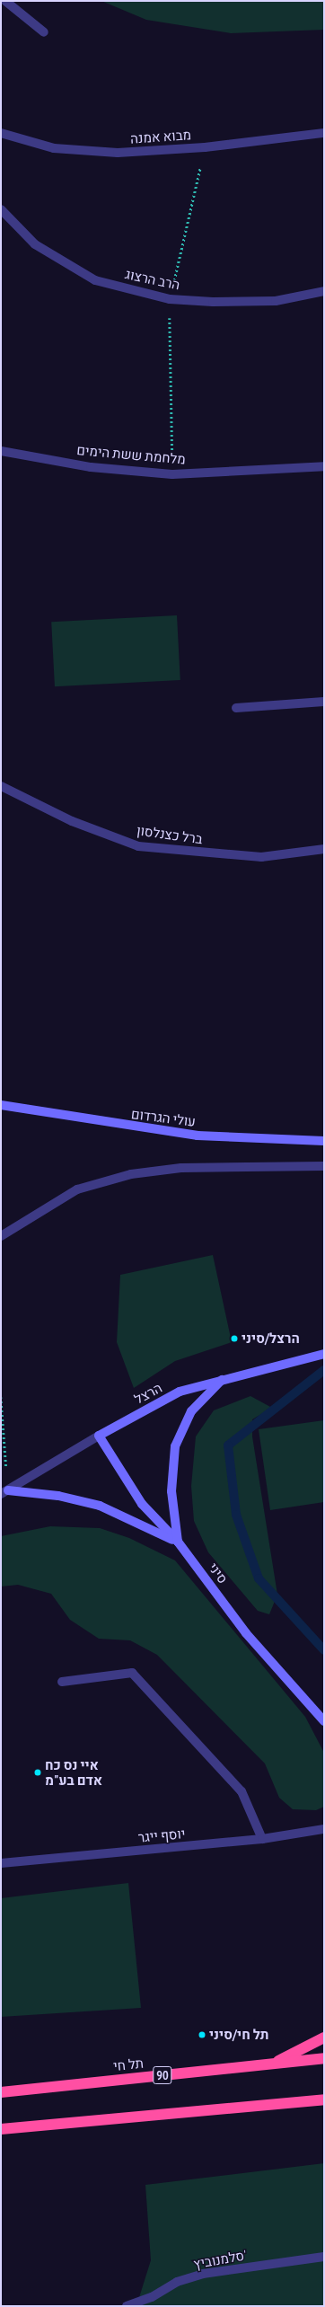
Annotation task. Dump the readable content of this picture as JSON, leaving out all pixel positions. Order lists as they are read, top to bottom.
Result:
{
  "streets": {
    "highway": ["תל חי", "90"],
    "street": [
      "מבוא אמנה",
      "הרב הרצוג",
      "מלחמת ששת הימים",
      "ברל כצנלסון",
      "עולי הגרדום",
      "הרצל",
      "סיני",
      "יוסף ייגר",
      "סלמנוביץ'"
    ]
  },
  "crossings": [
    ["הרצל", "סיני"]
  ],
  "places": ["הרצל/סיני", "איי נס כח אדם בע\"מ", "תל חי/סיני"]
}
